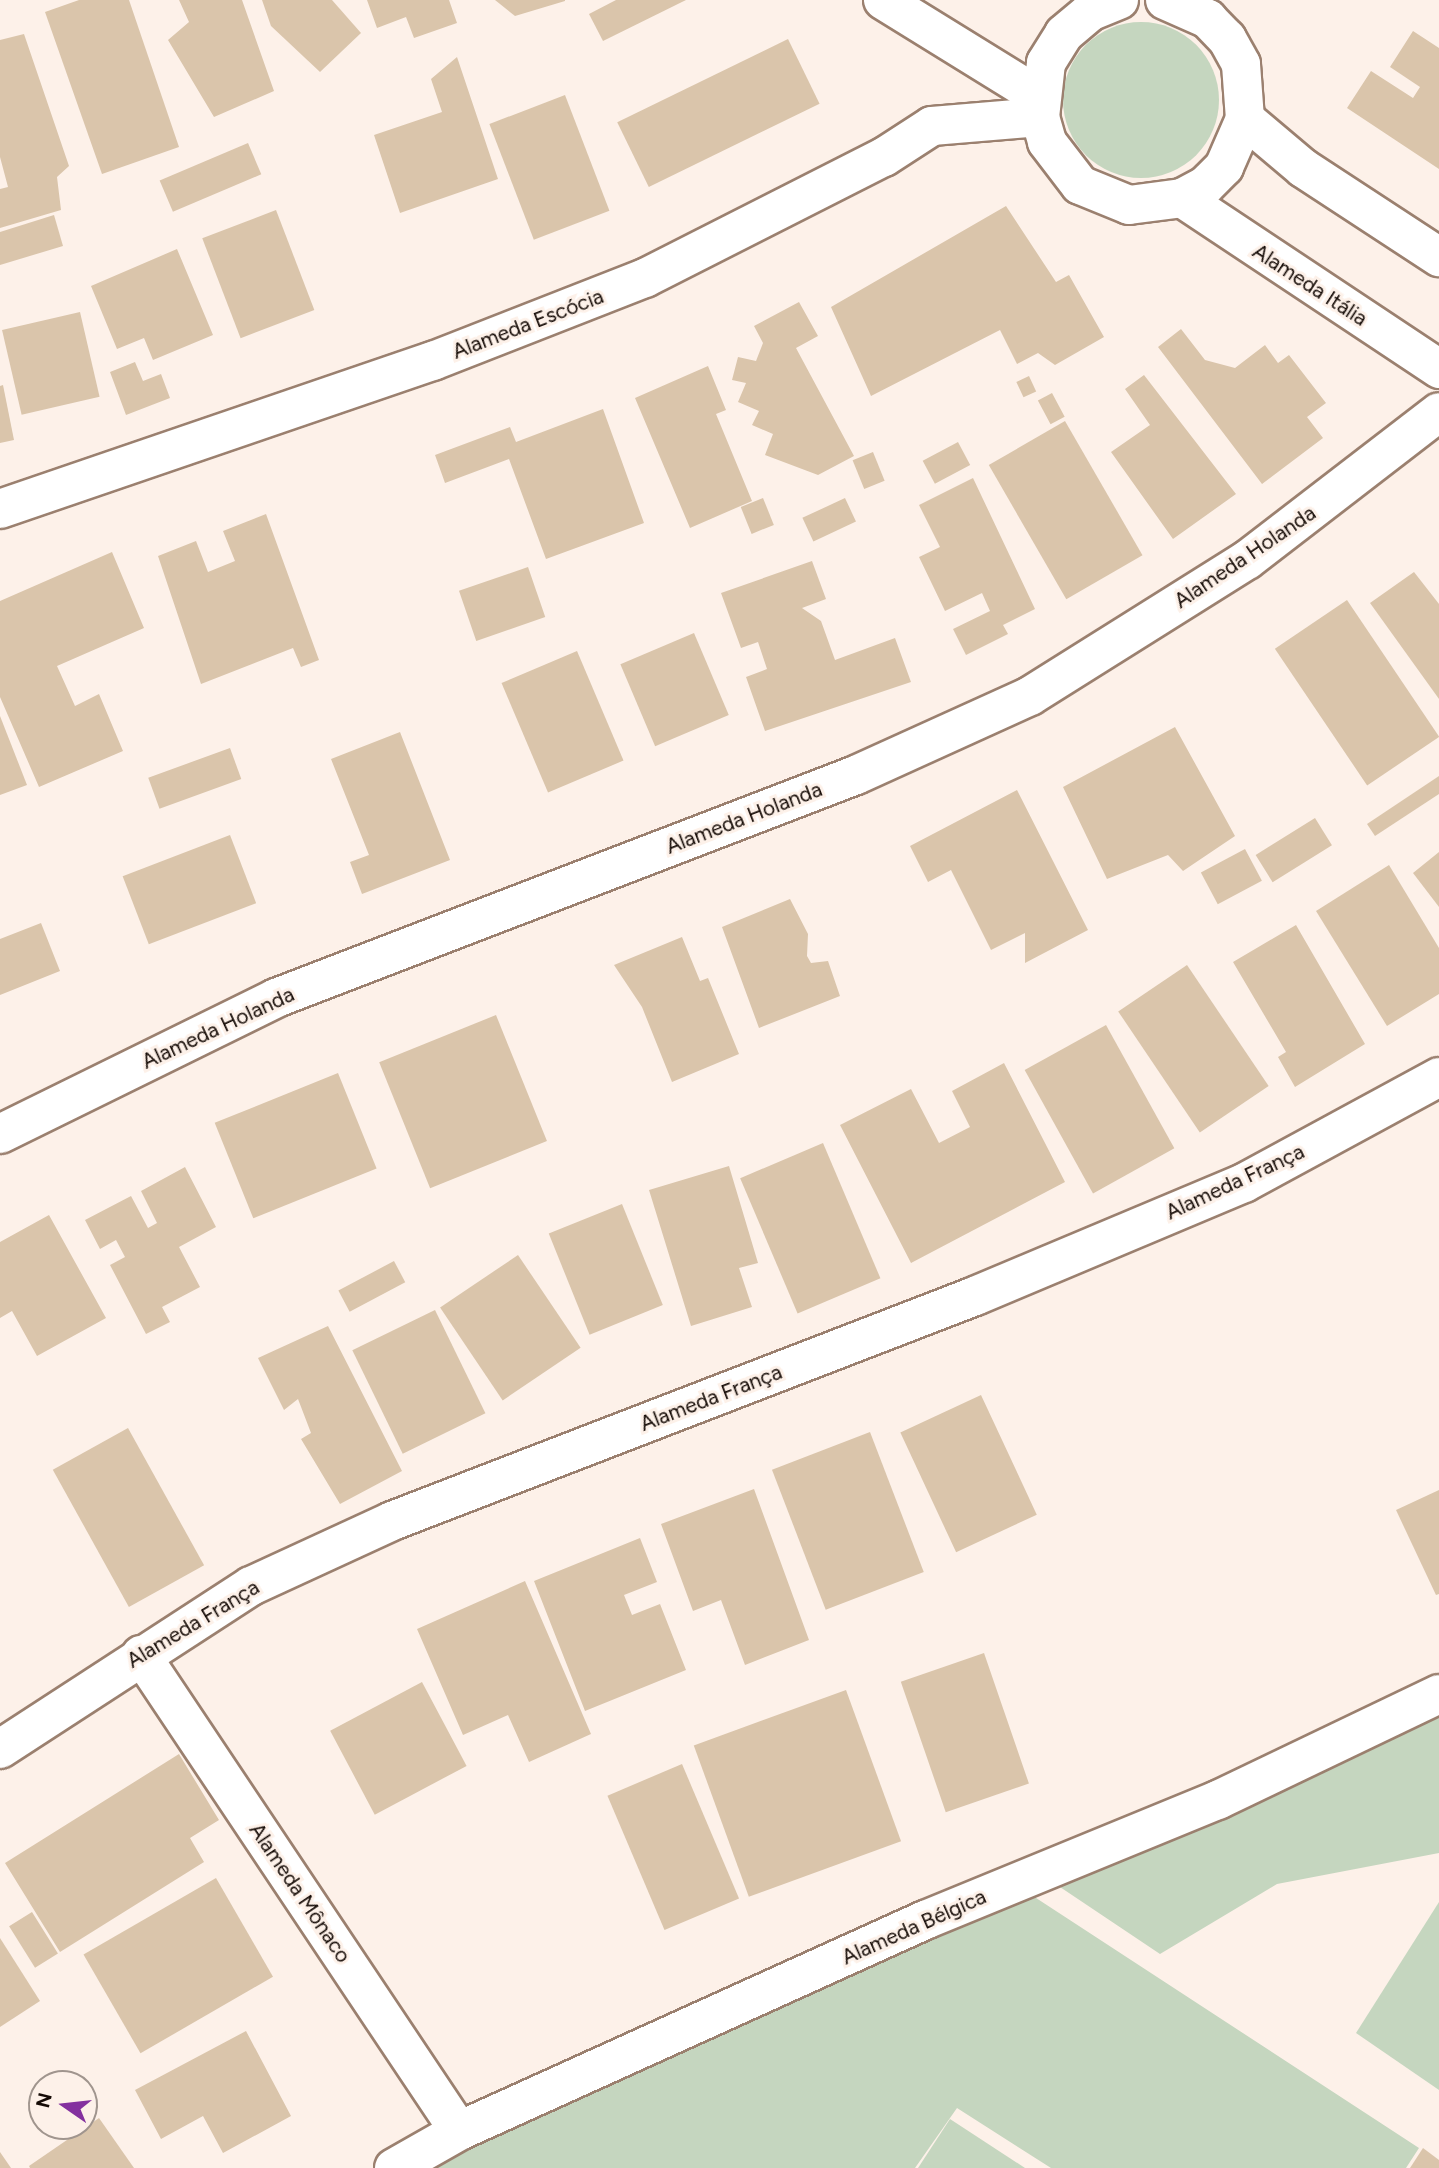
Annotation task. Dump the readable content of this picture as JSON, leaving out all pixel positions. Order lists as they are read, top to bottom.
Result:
{
  "streets": {
    "street": [
      "Alameda Itália",
      "Alameda Escócia",
      "Alameda Holanda",
      "Alameda França",
      "Alameda Mônaco",
      "Alameda Bélgica"
    ]
  },
  "crossings": [
    ["Alameda França", "Alameda Mônaco"],
    ["Alameda Mônaco", "Alameda Bélgica"]
  ],
  "north": "left"
}
